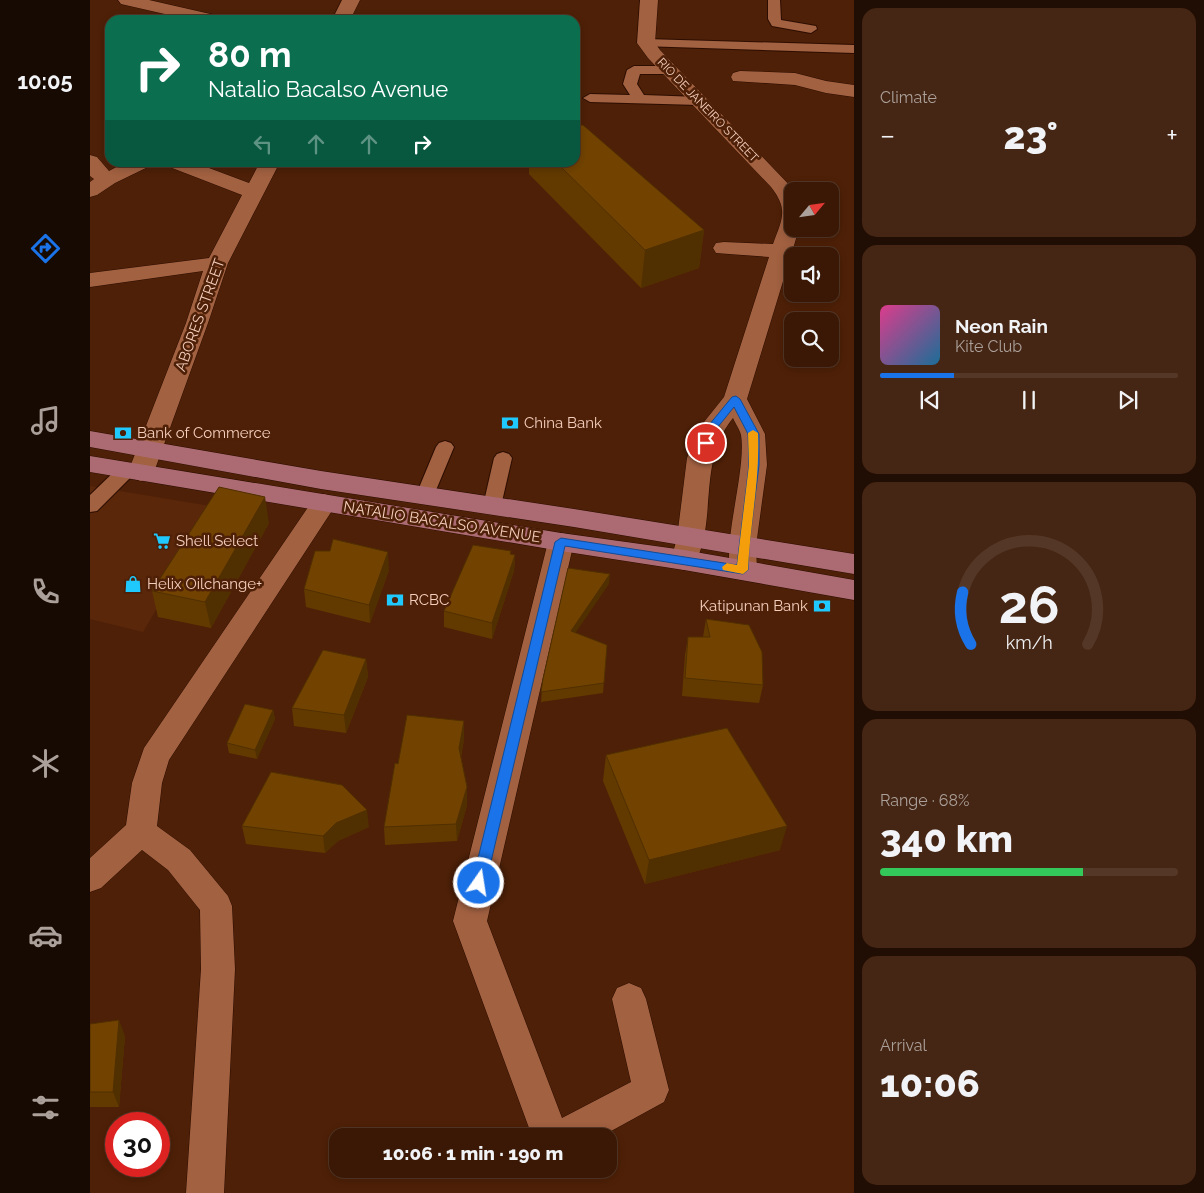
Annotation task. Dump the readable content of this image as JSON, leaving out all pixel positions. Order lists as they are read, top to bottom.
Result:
{
  "streets": {
    "main road": ["NATALIO BACALSO AVENUE"],
    "street": ["RIO DE JANEIRO STREET", "ABORES STREET"]
  },
  "crossings": [
    ["ABORES STREET", "NATALIO BACALSO AVENUE"]
  ],
  "places": {
    "bank": [
      "China Bank",
      "Bank of Commerce",
      "RCBC",
      "Katipunan Bank"
    ],
    "supermarket": ["Shell Select"],
    "shop": ["Helix Oilchange+"]
  },
  "north": "top right",
  "page": {
    "tabs": "10:05",
    "tile": [
      "Climate",
      ["Range · 68%", "340 km"],
      ["Arrival", "10:06"]
    ],
    "turn": ["80 m", "Natalio Bacalso Avenue"],
    "heat": ["−", "23°", "+"],
    "song": ["Neon Rain", "Kite Club"],
    "limit": "30",
    "trip": "10:06 · 1 min · 190 m",
    "gauge": ["26", "km/h"]
  }
}
